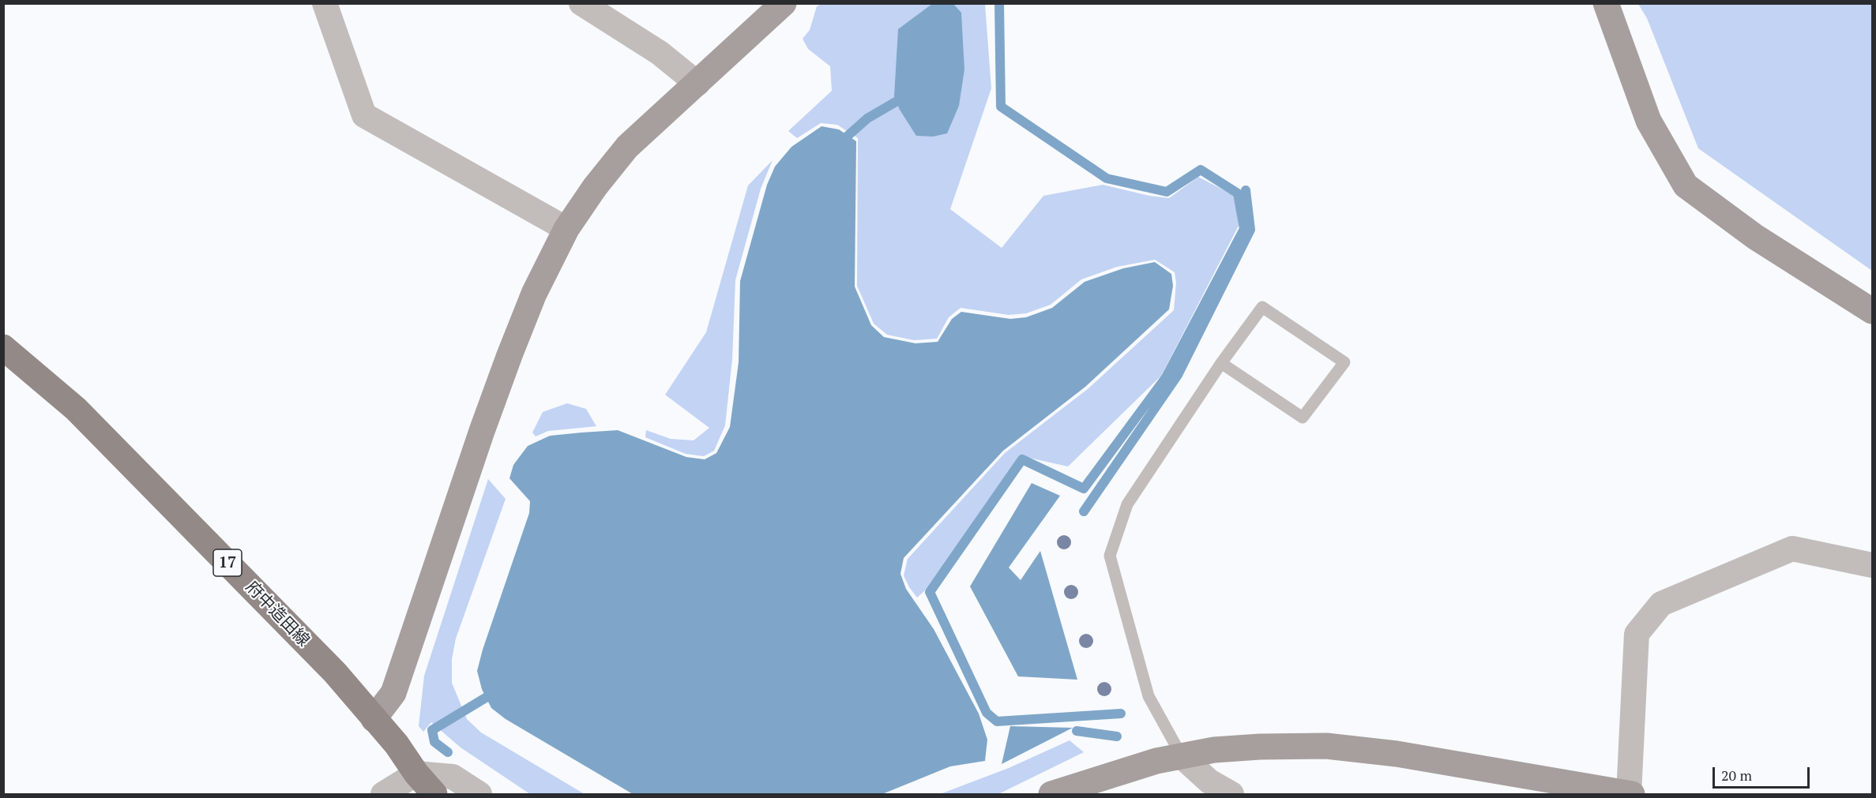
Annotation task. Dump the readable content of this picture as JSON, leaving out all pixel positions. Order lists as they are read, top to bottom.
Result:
{
  "streets": {
    "main road": ["17", "府中造田線"]
  },
  "scale_bar": "20 m"
}
